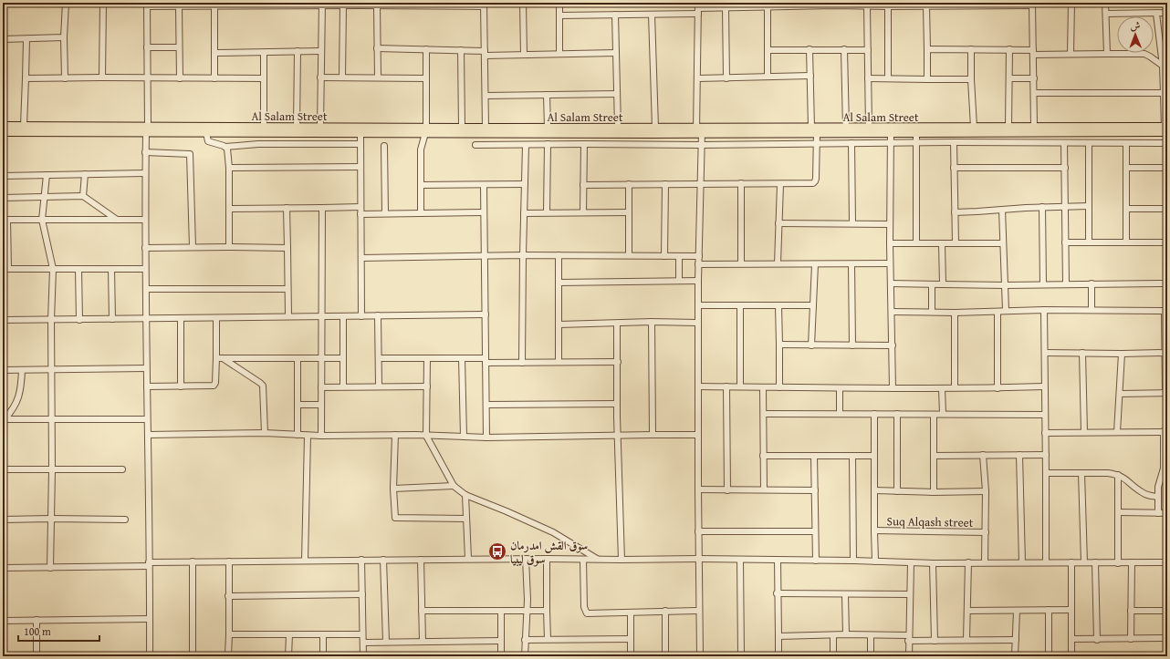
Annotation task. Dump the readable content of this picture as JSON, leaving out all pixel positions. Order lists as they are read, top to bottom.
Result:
{
  "streets": {
    "main road": ["Al Salam Street"],
    "street": ["Suq Alqash street"]
  },
  "places": {
    "bus stop": ["سوق القش امدرمان سوق ليبيا"]
  },
  "scale_bar": "100 m",
  "north": "top"
}
